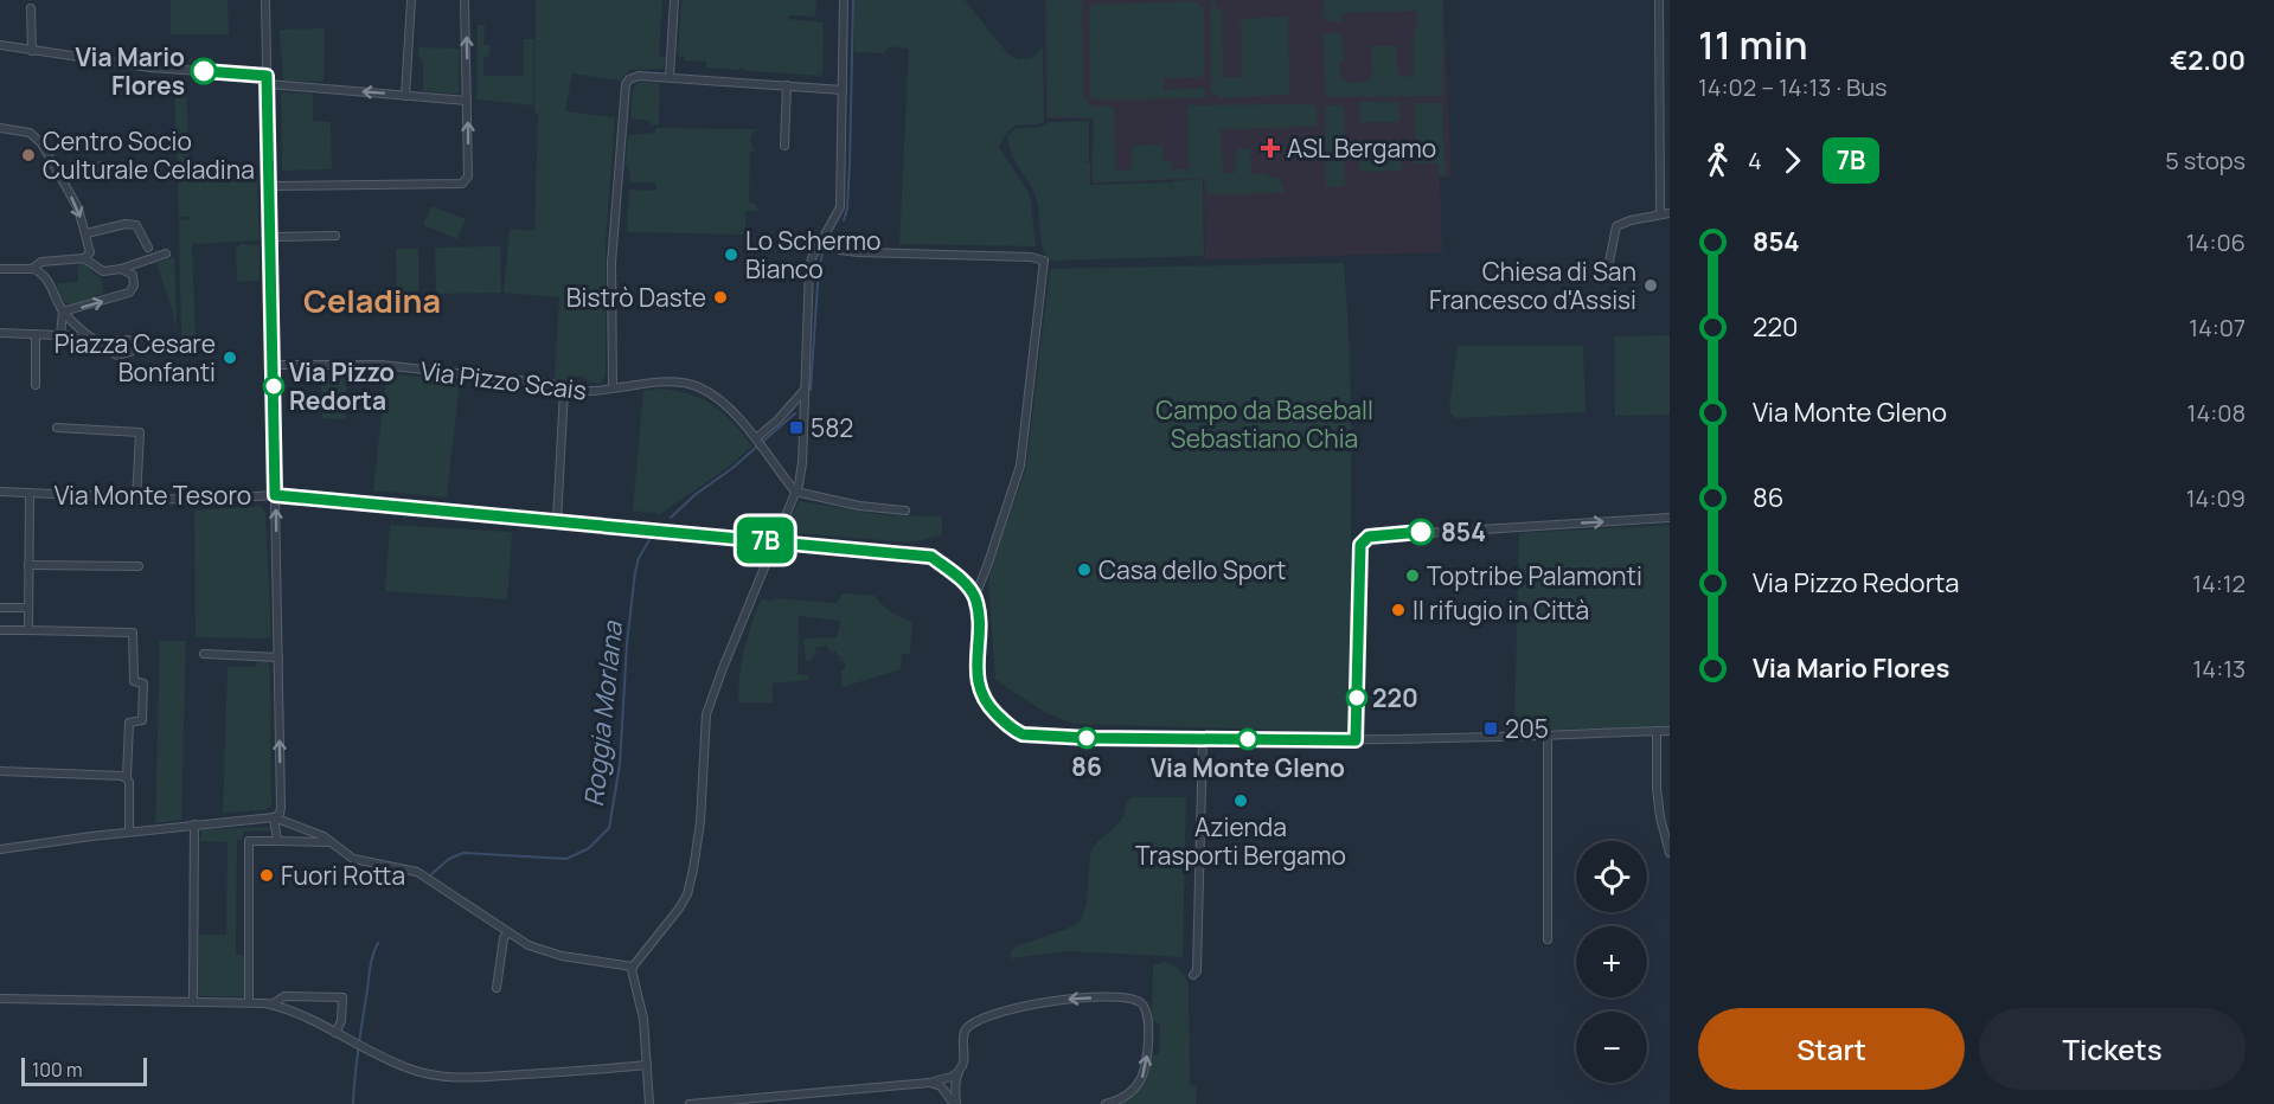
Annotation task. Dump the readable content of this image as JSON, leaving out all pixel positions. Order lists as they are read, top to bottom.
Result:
{
  "streets": {
    "street": ["Via Pizzo Scais", "Via Monte Tesoro"]
  },
  "districts": ["Celadina"],
  "water": ["Roggia Morlana"],
  "parks": ["Campo da Baseball Sebastiano Chia"],
  "places": {
    "other": [
      "Via Mario Flores",
      "Centro Socio Culturale Celadina",
      "Lo Schermo Bianco",
      "Chiesa di San Francesco d'Assisi",
      "Bistrò Daste",
      "Piazza Cesare Bonfanti",
      "Via Pizzo Redorta",
      "854",
      "Casa dello Sport",
      "Toptribe Palamonti",
      "Il rifugio in Città",
      "220",
      "86",
      "Via Monte Gleno",
      "Azienda Trasporti Bergamo",
      "Fuori Rotta"
    ],
    "health": ["ASL Bergamo"],
    "transit": ["582", "205"]
  },
  "lines": ["bus line 7B"],
  "scale_bar": "100 m",
  "page": {
    "on_map": "7B",
    "heading": ["11 min", "14:02 – 14:13 · Bus", "€2.00"],
    "legs": ["4", "7B", "5 stops"],
    "list": [
      {
        "name": "854",
        "value": "14:06"
      },
      {
        "name": "220",
        "value": "14:07"
      },
      {
        "name": "Via Monte Gleno",
        "value": "14:08"
      },
      {
        "name": "86",
        "value": "14:09"
      },
      {
        "name": "Via Pizzo Redorta",
        "value": "14:12"
      },
      {
        "name": "Via Mario Flores",
        "value": "14:13"
      }
    ],
    "map_buttons": ["+", "−"],
    "buttons": ["Start", "Tickets"],
    "scale": "100 m"
  }
}
